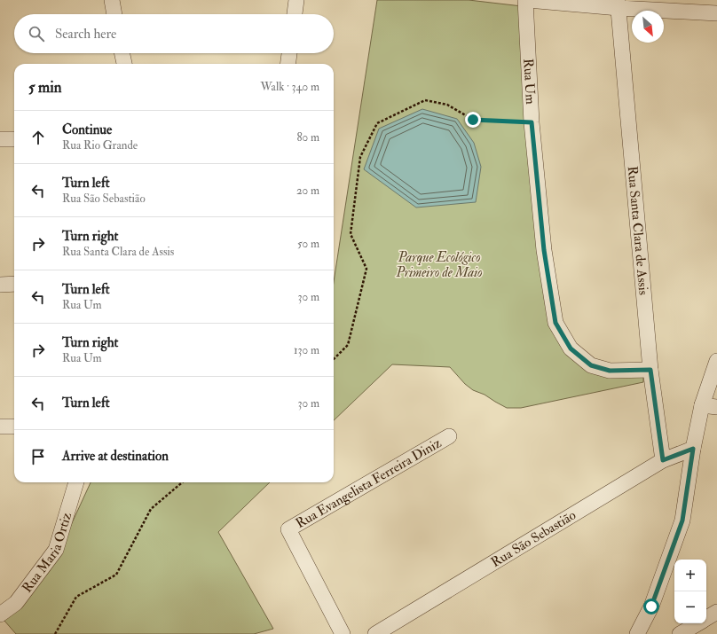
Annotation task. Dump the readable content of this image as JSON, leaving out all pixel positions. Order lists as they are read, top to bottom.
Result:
{
  "streets": {
    "street": [
      "Rua Um",
      "Rua Santa Clara de Assis",
      "Rua Evangelista Ferreira Diniz",
      "Rua São Sebastião",
      "Rua Maria Ortiz"
    ]
  },
  "crossings": [
    ["Rua Um", "Rua Santa Clara de Assis"],
    ["Rua Santa Clara de Assis", "Rua São Sebastião"]
  ],
  "parks": ["Parque Ecológico Primeiro de Maio"],
  "north": "bottom right",
  "page": {
    "search": "Search here",
    "heading": ["5 min", "Walk · 340 m"],
    "list": [
      ["Continue", "Rua Rio Grande", "80 m"],
      ["Turn left", "Rua São Sebastião", "20 m"],
      ["Turn right", "Rua Santa Clara de Assis", "50 m"],
      ["Turn left", "Rua Um", "30 m"],
      ["Turn right", "Rua Um", "130 m"],
      ["Turn left", "30 m"],
      "Arrive at destination"
    ],
    "map_buttons": ["+", "−"]
  }
}
